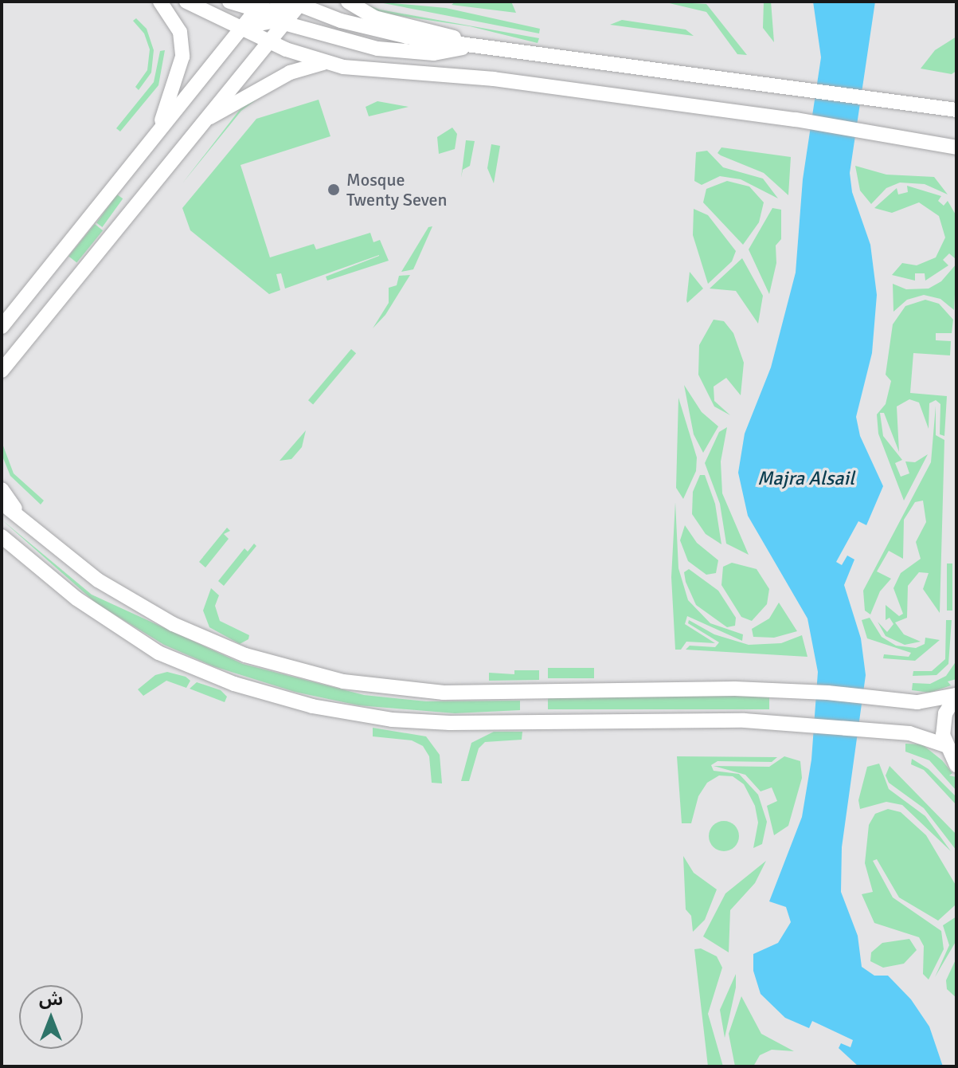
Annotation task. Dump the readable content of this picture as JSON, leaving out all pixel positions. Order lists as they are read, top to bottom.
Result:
{
  "water": ["Majra Alsail"],
  "places": ["Mosque Twenty Seven"],
  "north": "top"
}
